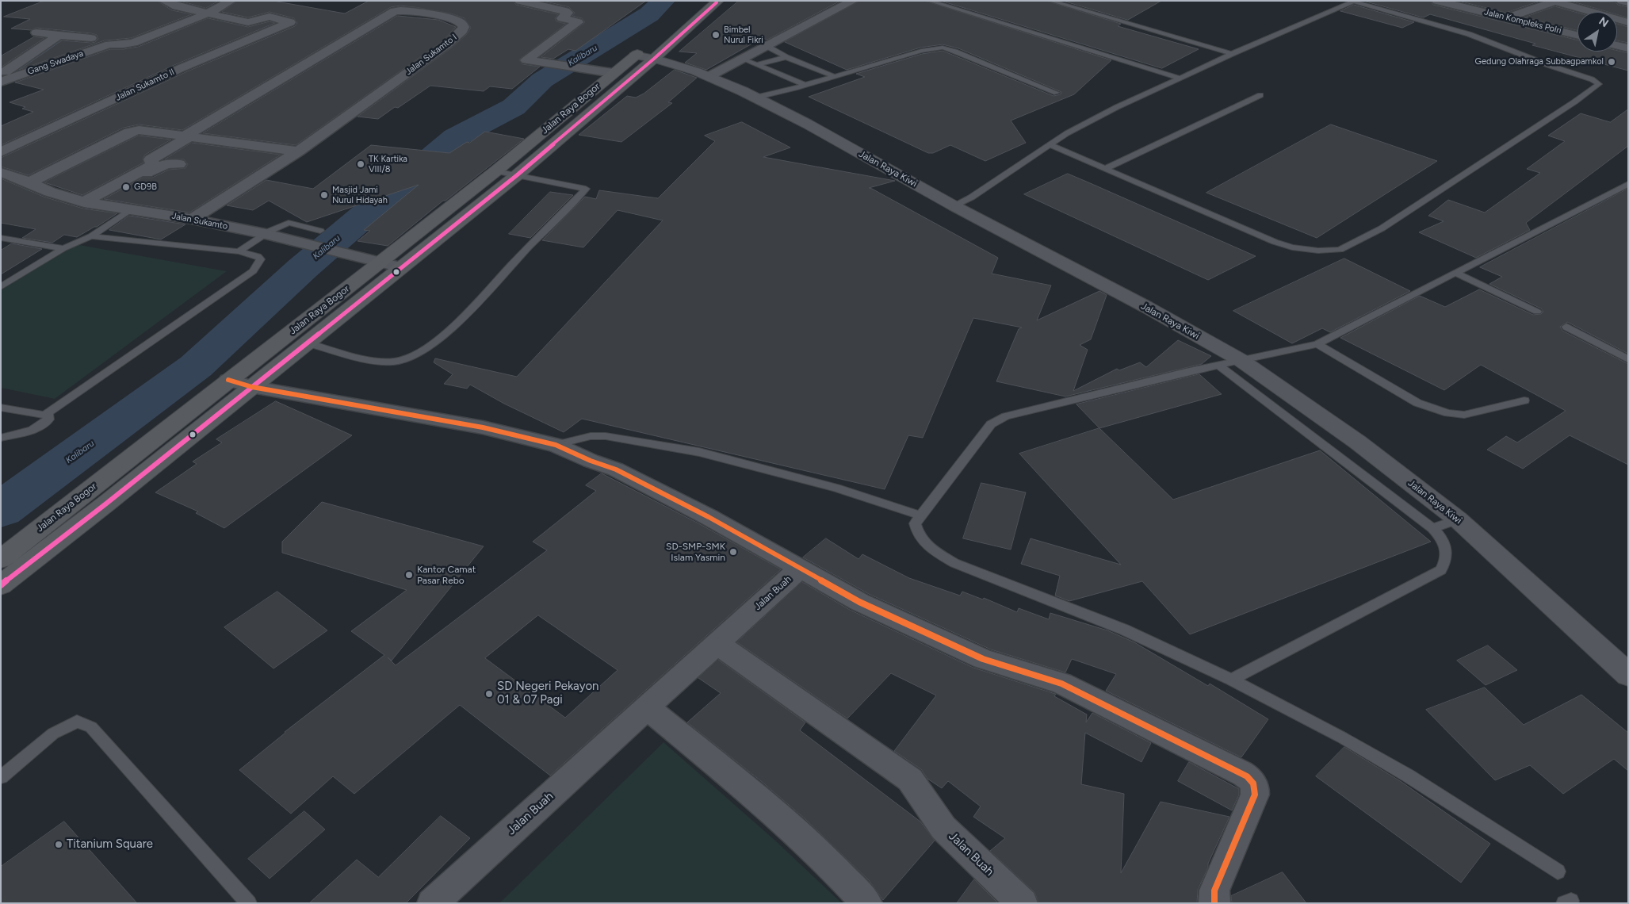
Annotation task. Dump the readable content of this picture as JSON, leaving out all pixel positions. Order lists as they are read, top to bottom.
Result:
{
  "streets": {
    "highway": ["Jalan Raya Bogor"],
    "street": [
      "Jalan Kompleks Polri",
      "Jalan Sukamto I",
      "Gang Swadaya",
      "Jalan Sukamto II",
      "Jalan Raya Kiwi",
      "Jalan Sukamto",
      "Jalan Buah"
    ]
  },
  "crossings": [
    ["Jalan Sukamto I", "Jalan Sukamto"],
    ["Gang Swadaya", "Jalan Sukamto II"],
    ["Jalan Raya Bogor", "Jalan Raya Kiwi"],
    ["Jalan Raya Bogor", "Jalan Sukamto"],
    ["Jalan Raya Bogor", "Jalan Buah"]
  ],
  "water": ["Kalibaru"],
  "places": [
    "Bimbel Nurul Fikri",
    "Gedung Olahraga Subbagpamkol",
    "TK Kartika VIII/8",
    "GD9B",
    "Masjid Jami Nurul Hidayah",
    "SD-SMP-SMK Islam Yasmin",
    "Kantor Camat Pasar Rebo",
    "SD Negeri Pekayon 01 & 07 Pagi",
    "Titanium Square"
  ],
  "north": "top right"
}
